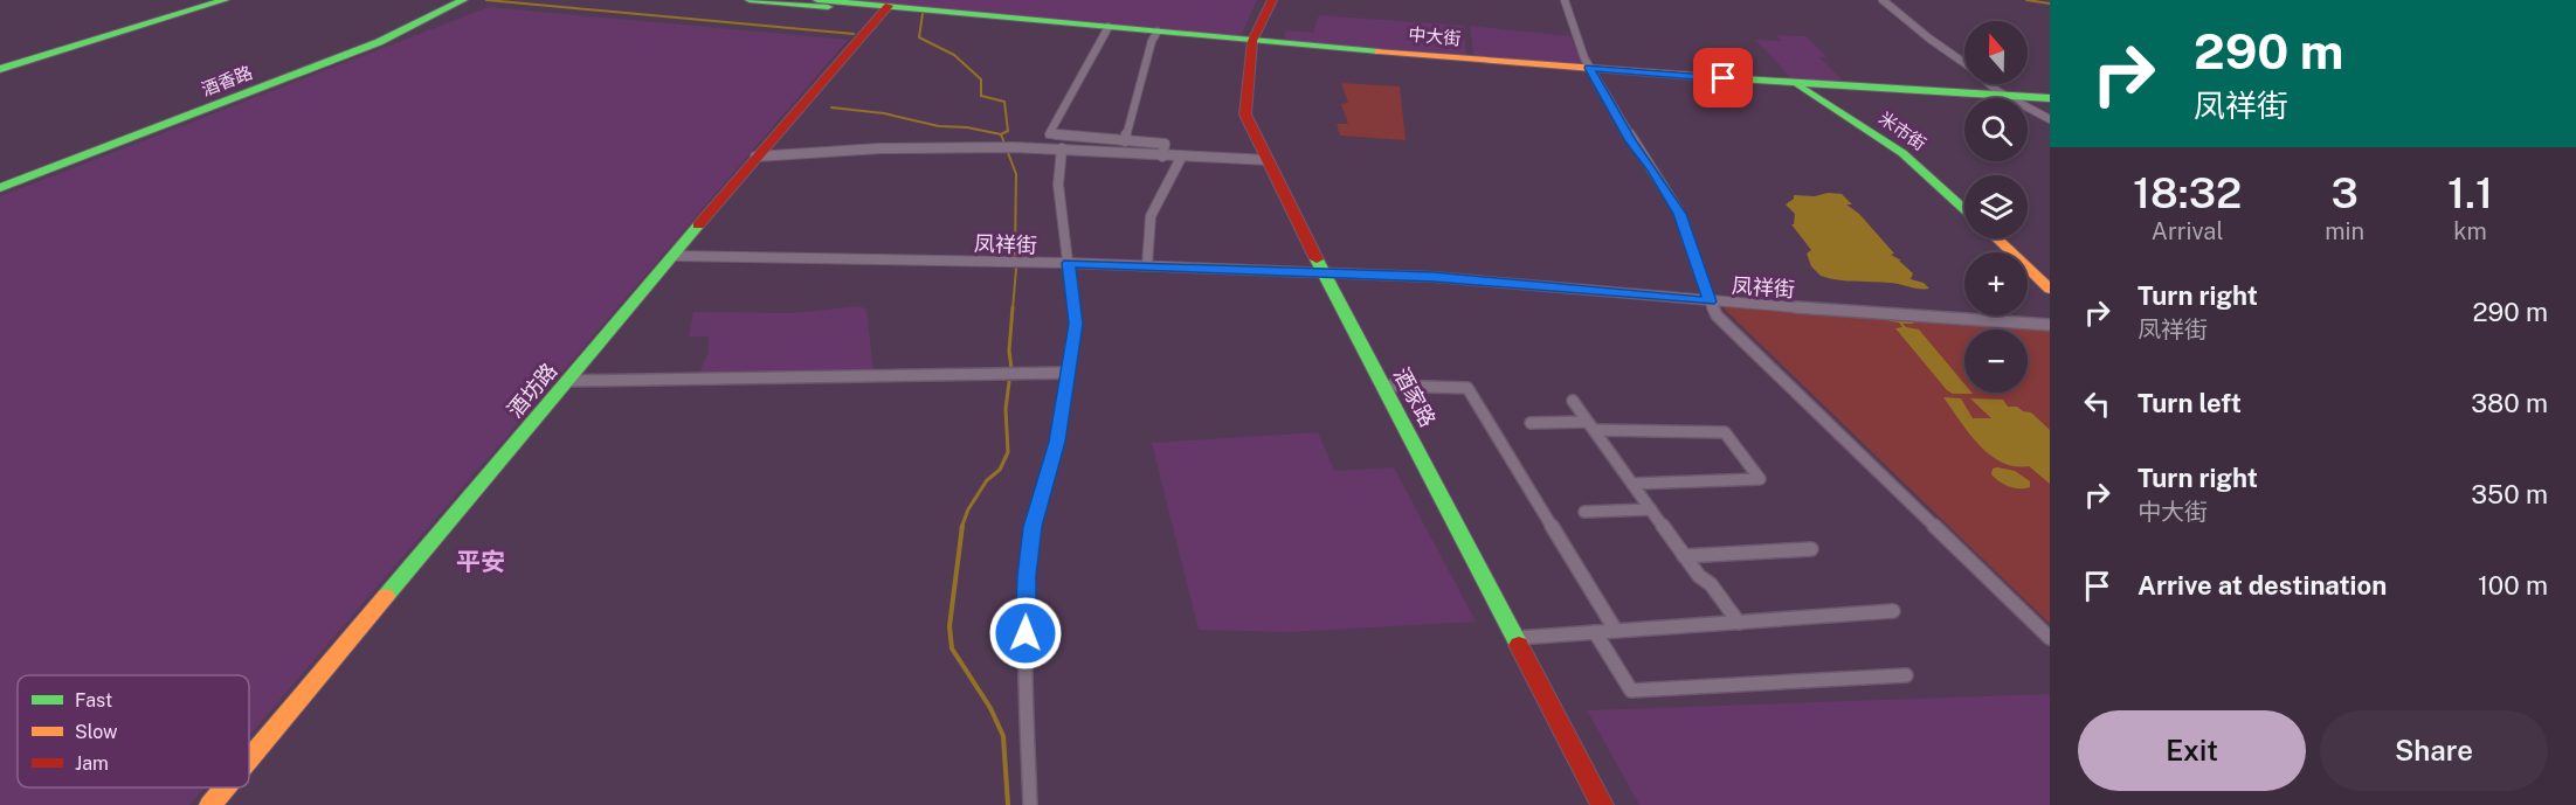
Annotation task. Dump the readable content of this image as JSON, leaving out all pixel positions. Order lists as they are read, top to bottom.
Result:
{
  "streets": {
    "street": [
      "中大街",
      "酒香路",
      "米市街",
      "凤祥街",
      "酒坊路",
      "酒家路"
    ]
  },
  "crossings": [
    ["中大街", "米市街"],
    ["中大街", "酒坊路"],
    ["中大街", "酒家路"],
    ["凤祥街", "酒坊路"],
    ["凤祥街", "酒家路"]
  ],
  "districts": ["平安"],
  "legend": ["Fast", "Slow", "Jam"],
  "north": "top",
  "page": {
    "turn": ["290 m", "凤祥街"],
    "map_buttons": ["+", "−"],
    "eta": [
      "18:32",
      "Arrival",
      "3",
      "min",
      "1.1",
      "km"
    ],
    "list": [
      {
        "name": "Turn right",
        "note": "凤祥街",
        "value": "290 m"
      },
      {
        "name": "Turn left",
        "value": "380 m"
      },
      {
        "name": "Turn right",
        "note": "中大街",
        "value": "350 m"
      },
      {
        "name": "Arrive at destination",
        "value": "100 m"
      }
    ],
    "buttons": ["Exit", "Share"]
  }
}
